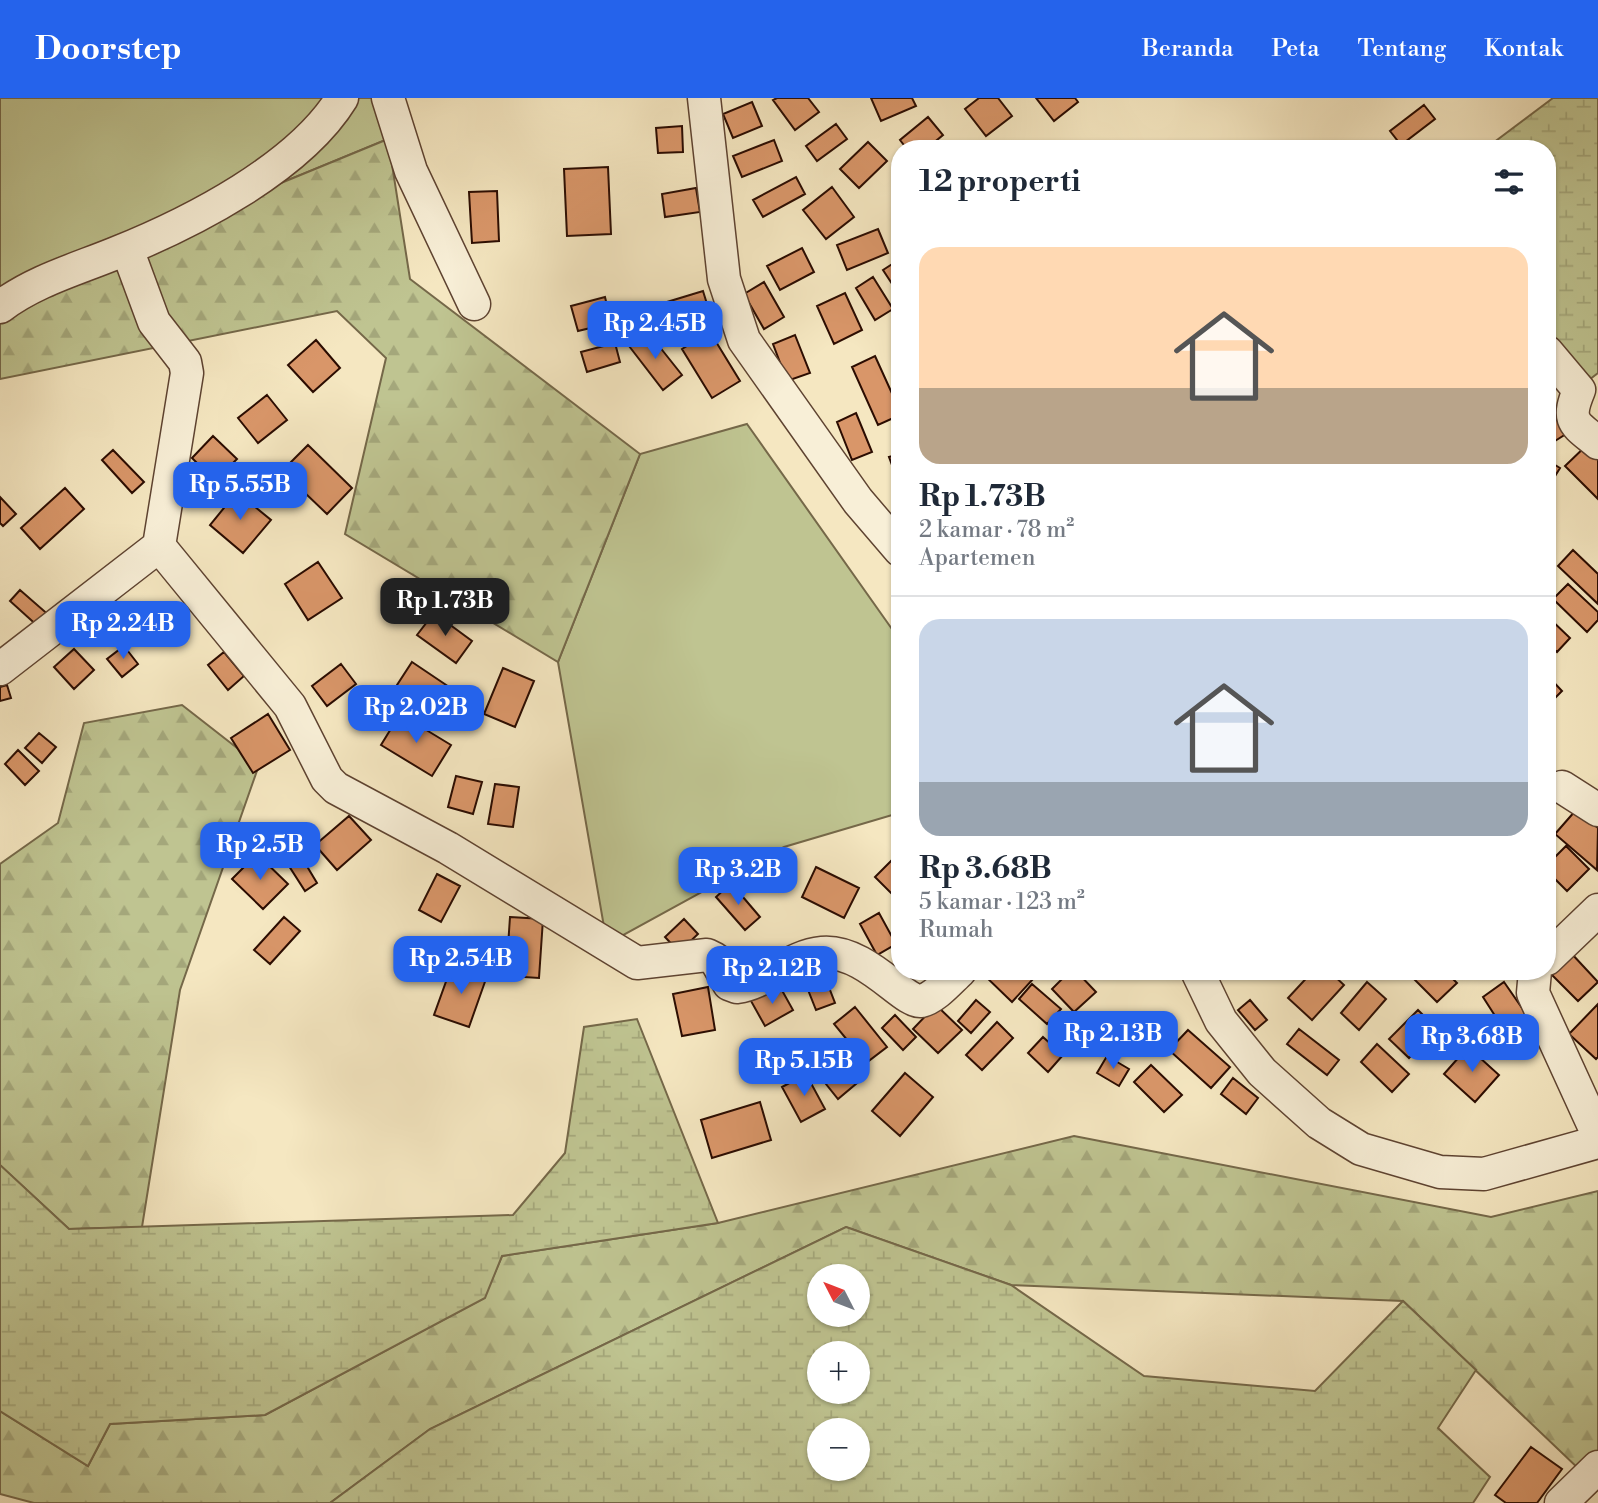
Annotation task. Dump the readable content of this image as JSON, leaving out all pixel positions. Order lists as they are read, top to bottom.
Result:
{
  "north": "top left",
  "page": {
    "header": "Doorstep",
    "nav": [
      "Beranda",
      "Peta",
      "Tentang",
      "Kontak"
    ],
    "heading": "12 properti",
    "list": [
      {
        "name": "Rp 1.73B",
        "note": "2 kamar · 78 m² · Apartemen"
      },
      {
        "name": "Rp 3.68B",
        "note": "5 kamar · 123 m² · Rumah"
      }
    ],
    "price": [
      "Rp 2.45B",
      "Rp 5.55B",
      "Rp 1.73B",
      "Rp 2.24B",
      "Rp 2.02B",
      "Rp 2.5B",
      "Rp 3.2B",
      "Rp 2.54B",
      "Rp 2.12B",
      "Rp 2.13B",
      "Rp 3.68B",
      "Rp 5.15B"
    ],
    "map_buttons": ["+", "−"]
  }
}
